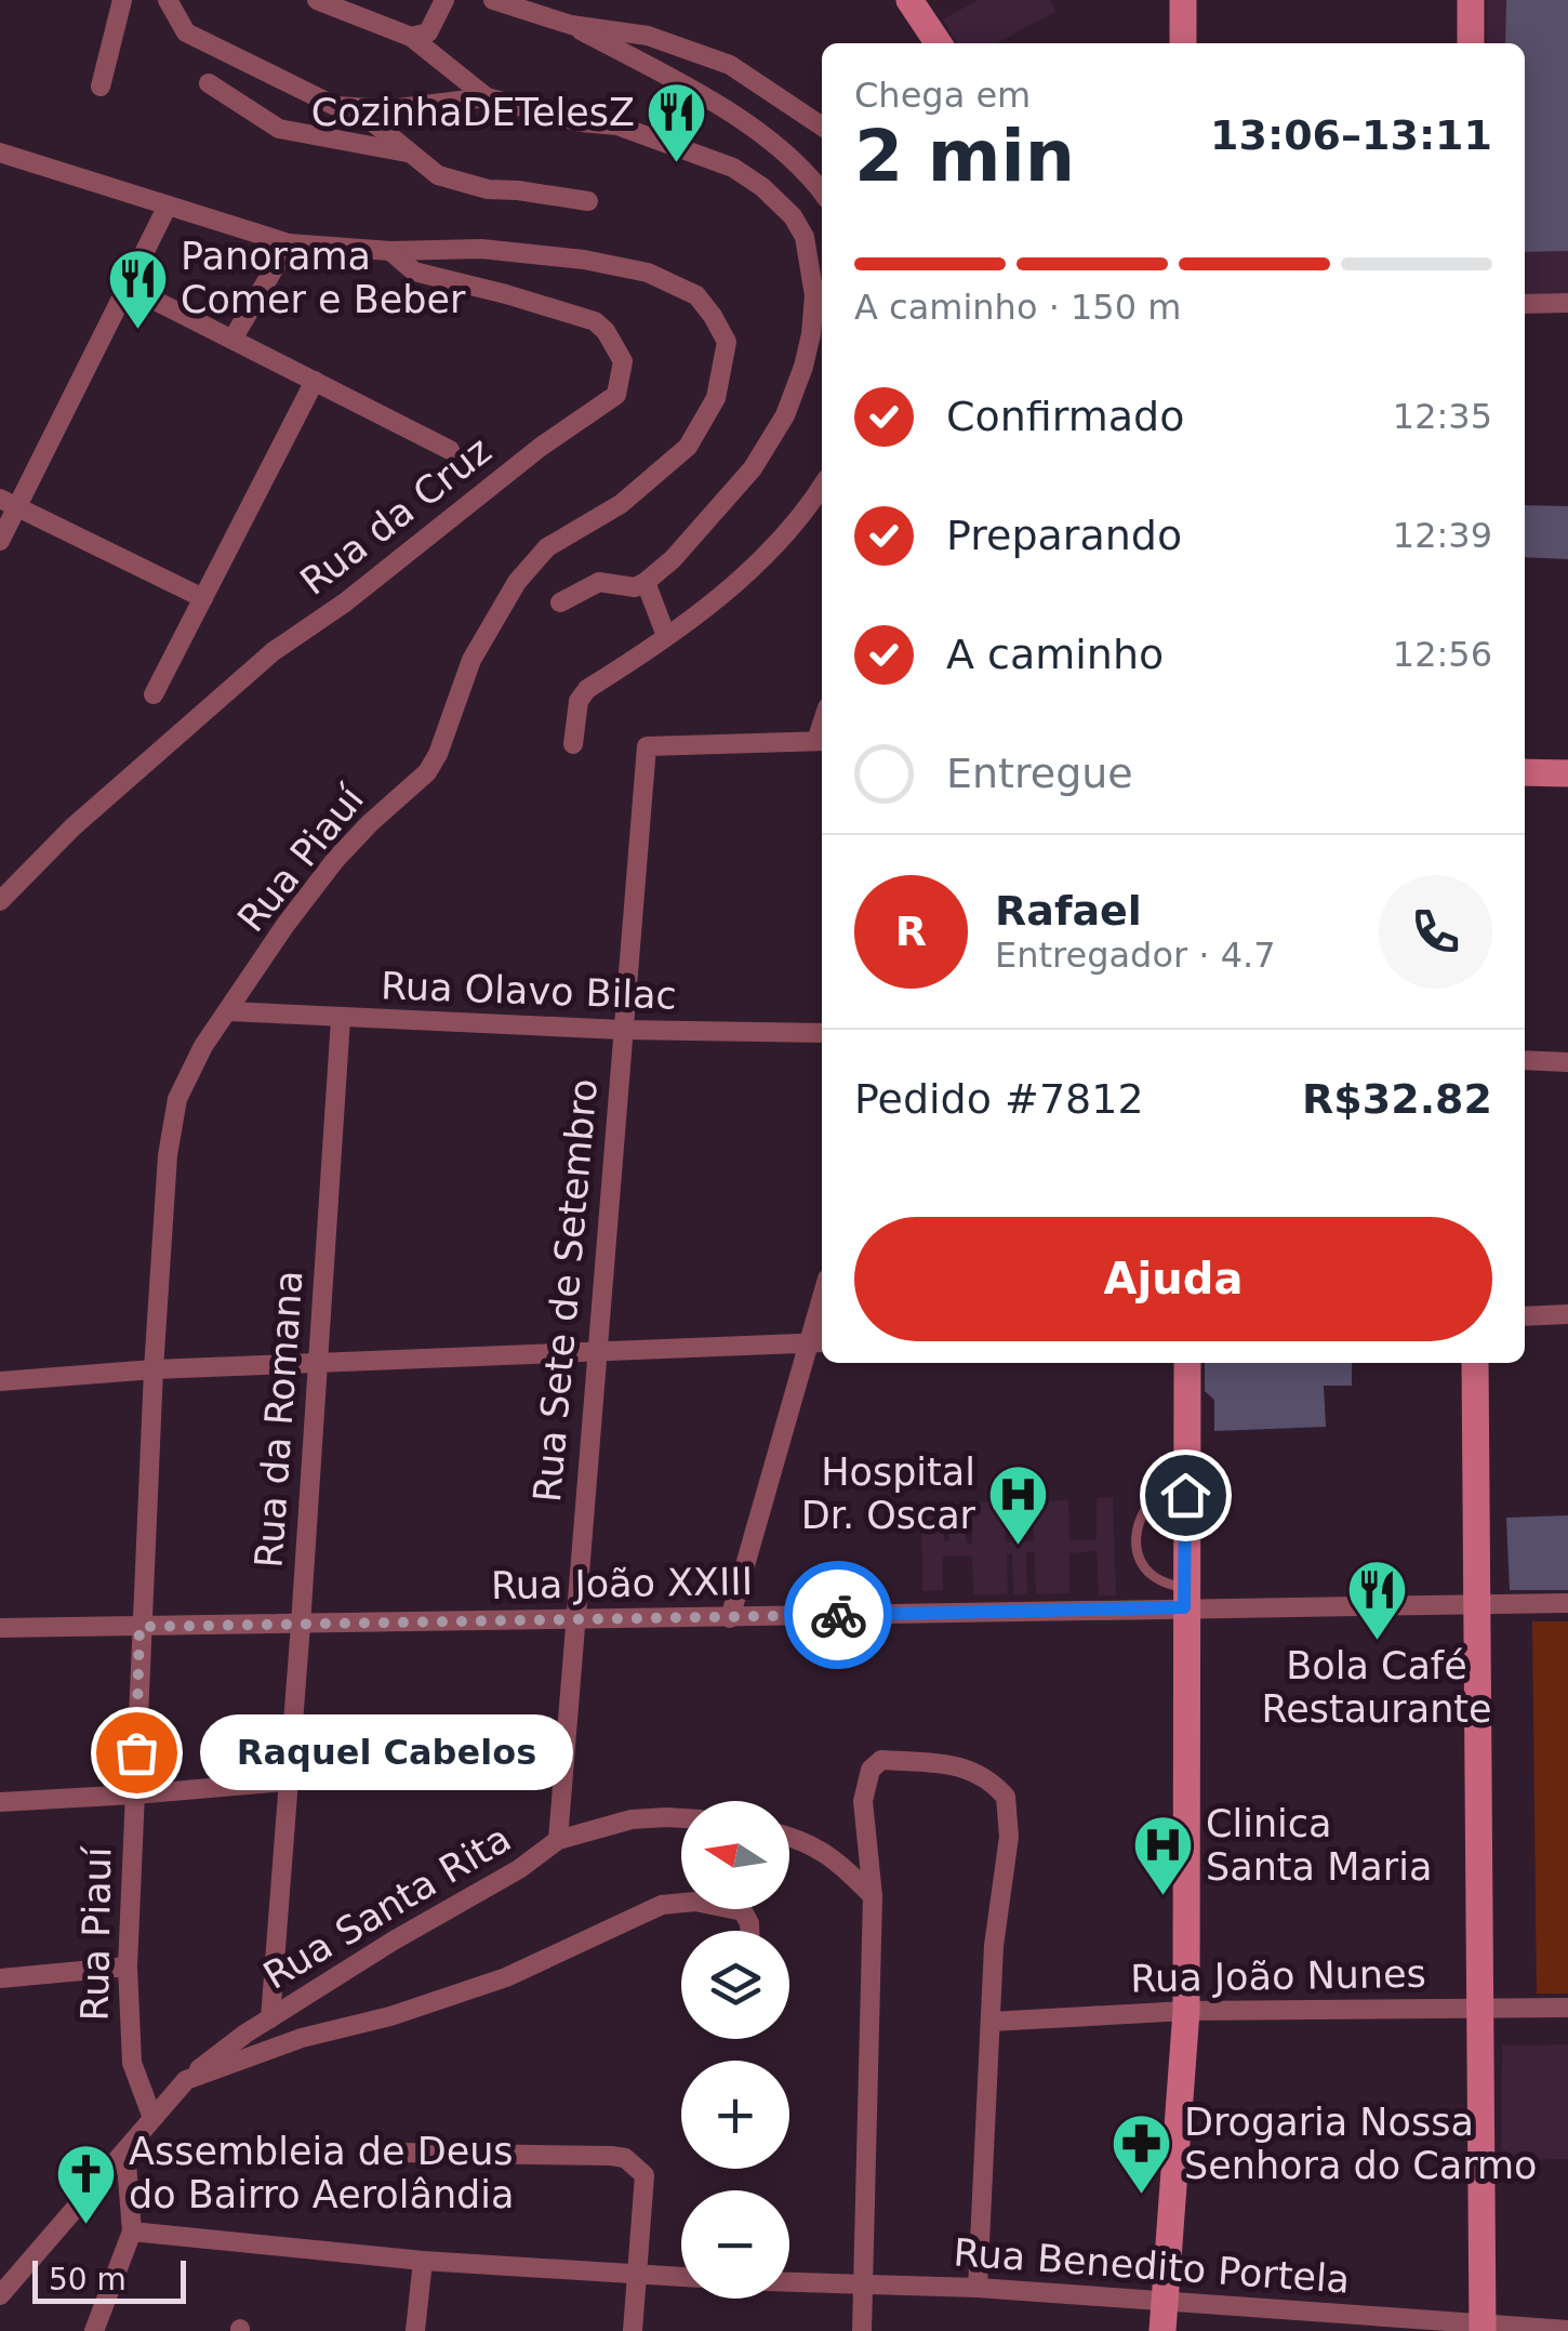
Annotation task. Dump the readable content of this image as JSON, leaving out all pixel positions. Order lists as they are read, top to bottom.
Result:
{
  "streets": {
    "street": [
      "Rua da Cruz",
      "Rua Piauí",
      "Rua Olavo Bilac",
      "Rua Sete de Setembro",
      "Rua da Romana",
      "Rua João XXIII",
      "Rua Santa Rita",
      "Rua João Nunes",
      "Rua Benedito Portela"
    ]
  },
  "crossings": [
    ["Rua da Cruz", "Rua Piauí"],
    ["Rua Piauí", "Rua Olavo Bilac"],
    ["Rua Piauí", "Rua João XXIII"],
    ["Rua Piauí", "Rua Santa Rita"],
    ["Rua Olavo Bilac", "Rua Sete de Setembro"],
    ["Rua Olavo Bilac", "Rua da Romana"],
    ["Rua Sete de Setembro", "Rua João XXIII"],
    ["Rua Sete de Setembro", "Rua Santa Rita"],
    ["Rua da Romana", "Rua João XXIII"],
    ["Rua da Romana", "Rua Santa Rita"]
  ],
  "places": {
    "restaurant": ["CozinhaDETelesZ", "Panorama Comer e Beber", "Bola Café Restaurante"],
    "hospital": ["Hospital Dr. Oscar", "Clinica Santa Maria"],
    "other": ["Raquel Cabelos"],
    "pharmacy": ["Drogaria Nossa Senhora do Carmo"],
    "church": ["Assembleia de Deus do Bairro Aerolândia"]
  },
  "scale_bar": "50 m",
  "north": "left",
  "page": {
    "heading": ["2 min", "Chega em", "13:06–13:11"],
    "panel": [
      "Rafael",
      "Entregador · 4.7",
      "Pedido #7812",
      "R$32.82"
    ],
    "bar": "A caminho · 150 m",
    "list": [
      ["Confirmado", "12:35"],
      ["Preparando", "12:39"],
      ["A caminho", "12:56"],
      "Entregue"
    ],
    "round": "R",
    "buttons": "Ajuda",
    "bubble": "Raquel Cabelos",
    "map_buttons": ["+", "−"],
    "scale": "50 m"
  }
}
